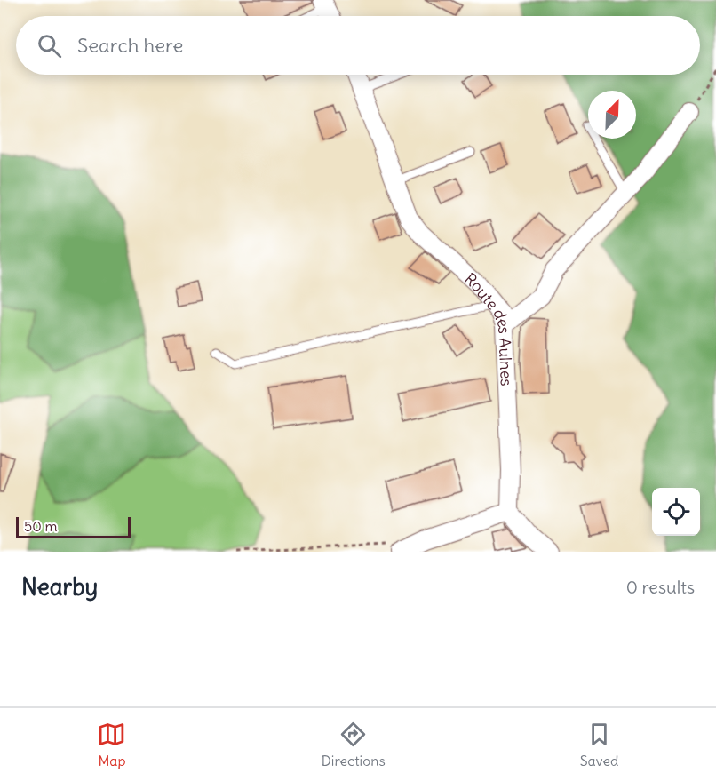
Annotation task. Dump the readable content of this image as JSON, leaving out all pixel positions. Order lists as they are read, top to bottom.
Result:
{
  "streets": {
    "street": ["Route des Aulnes"]
  },
  "scale_bar": "50 m",
  "north": "top right",
  "page": {
    "search": "Search here",
    "scale": "50 m",
    "heading": ["Nearby", "0 results"],
    "nav": ["Map", "Directions", "Saved"]
  }
}
